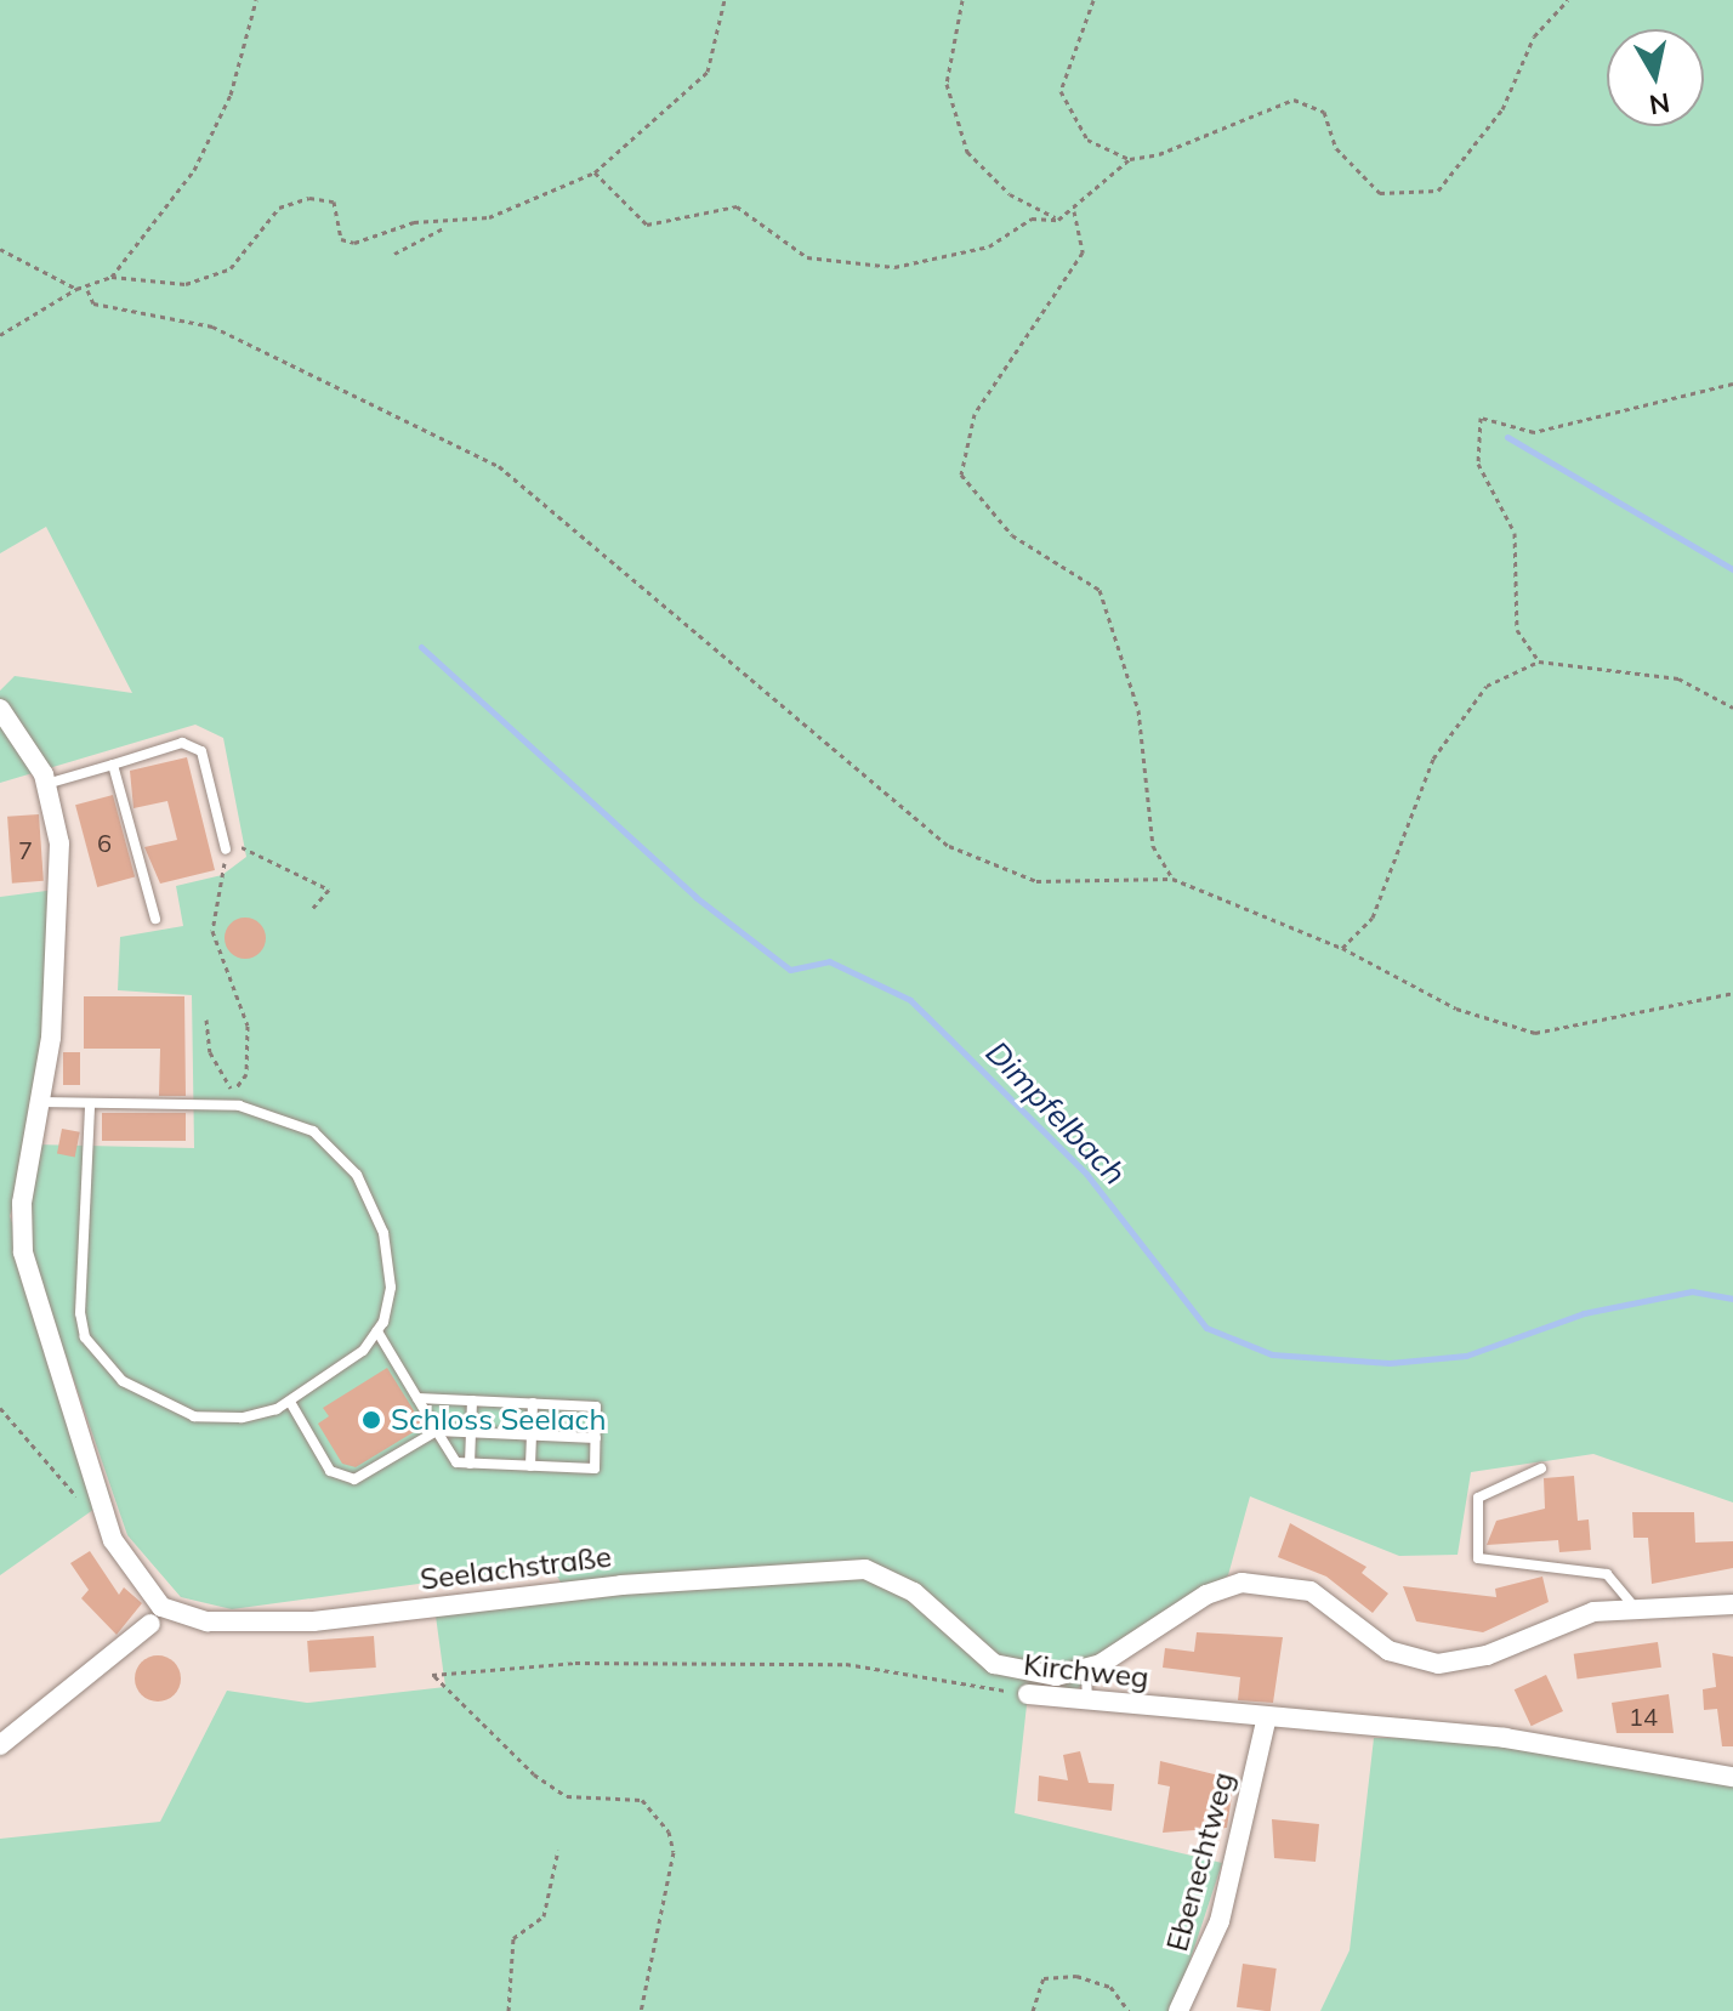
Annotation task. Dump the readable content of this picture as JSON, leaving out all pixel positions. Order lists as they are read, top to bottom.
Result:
{
  "streets": {
    "street": ["Seelachstraße", "Kirchweg", "Ebenechtweg"]
  },
  "crossings": [
    ["Kirchweg", "Ebenechtweg"]
  ],
  "water": ["Dimpfelbach"],
  "places": ["Schloss Seelach"],
  "house_numbers": ["6", "7", "14"],
  "north": "bottom"
}
